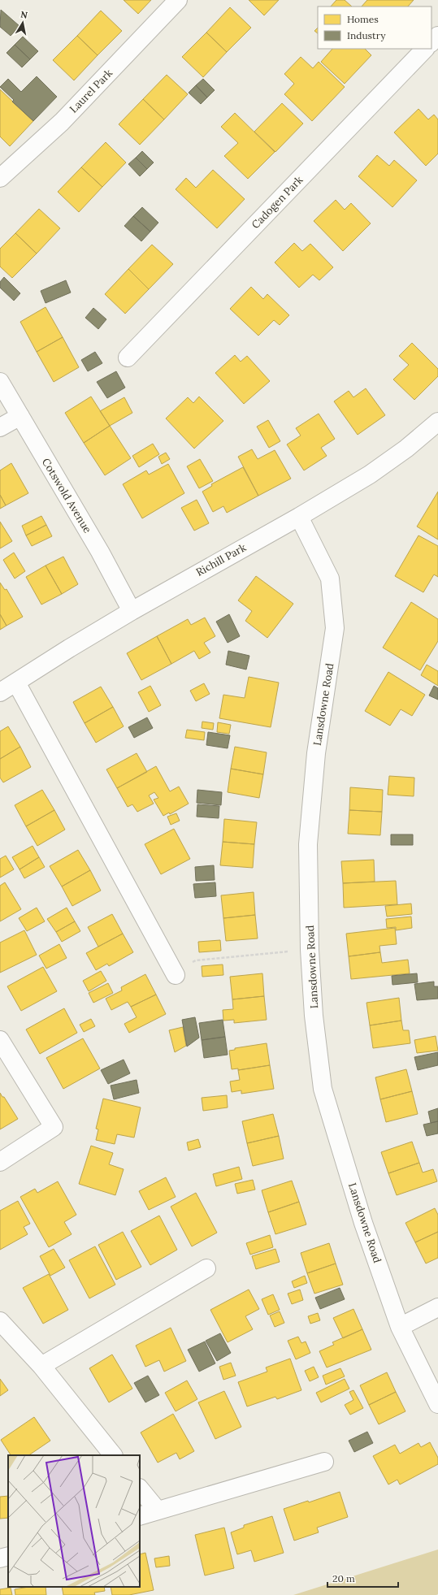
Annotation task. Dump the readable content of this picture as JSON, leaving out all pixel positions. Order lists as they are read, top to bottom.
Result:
{
  "streets": {
    "street": [
      "Laurel Park",
      "Cadogen Park",
      "Cotswold Avenue",
      "Richill Park",
      "Lansdowne Road"
    ]
  },
  "crossings": [
    ["Cotswold Avenue", "Richill Park"],
    ["Richill Park", "Lansdowne Road"]
  ],
  "legend": ["Homes", "Industry"],
  "scale_bar": "20 m",
  "north": "top"
}
